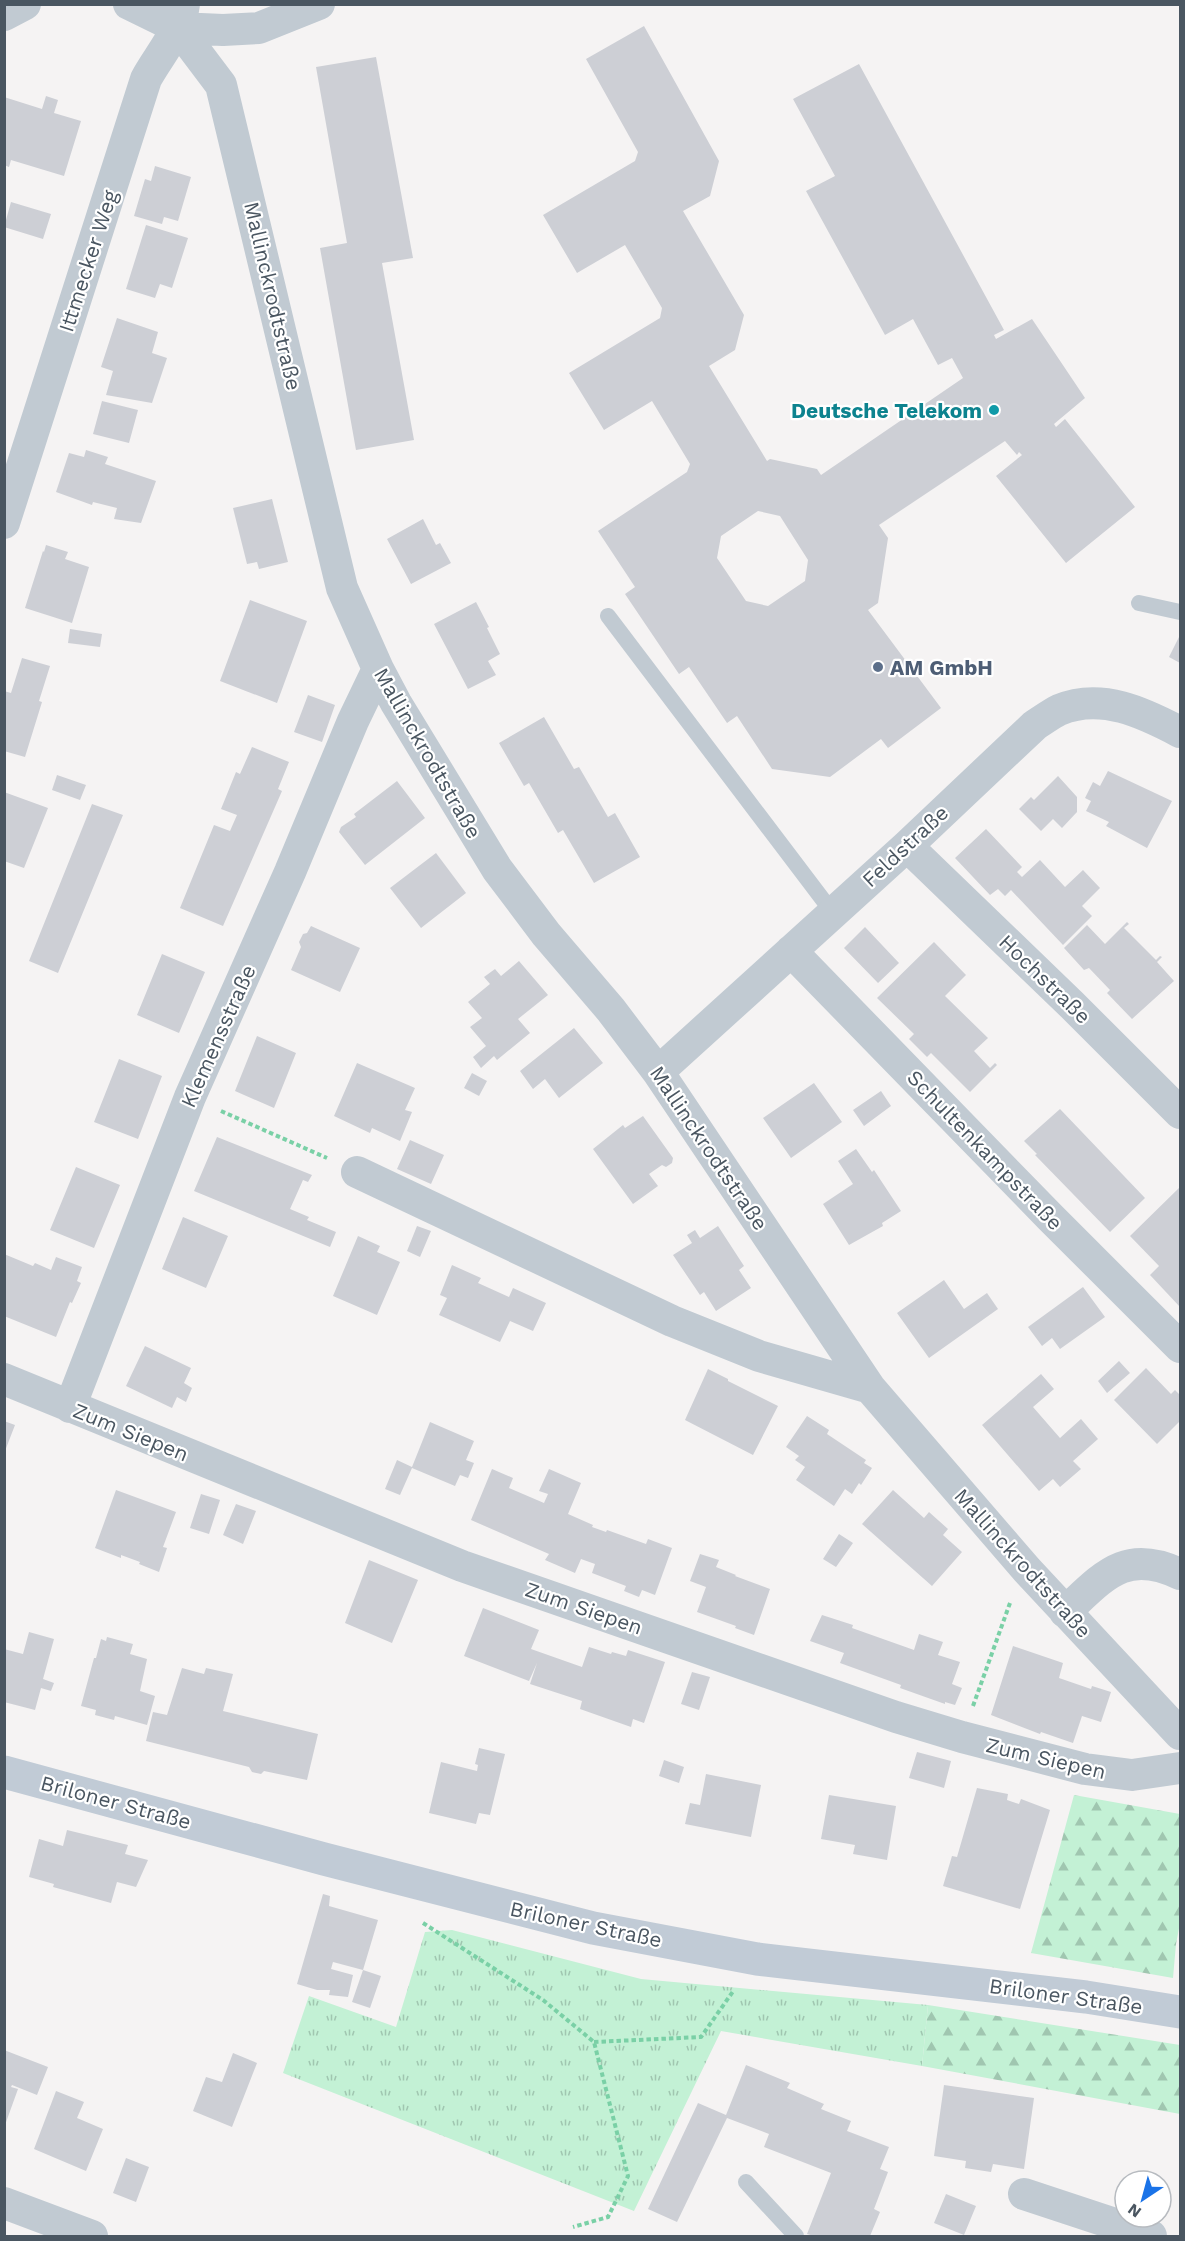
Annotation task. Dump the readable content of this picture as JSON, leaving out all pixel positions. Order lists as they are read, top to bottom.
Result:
{
  "streets": {
    "main road": ["Briloner Straße"],
    "street": [
      "Ittmecker Weg",
      "Mallinckrodtstraße",
      "Feldstraße",
      "Hochstraße",
      "Klemensstraße",
      "Schultenkampstraße",
      "Zum Siepen"
    ]
  },
  "crossings": [
    ["Ittmecker Weg", "Mallinckrodtstraße"],
    ["Mallinckrodtstraße", "Feldstraße"],
    ["Mallinckrodtstraße", "Klemensstraße"],
    ["Feldstraße", "Hochstraße"],
    ["Feldstraße", "Schultenkampstraße"],
    ["Klemensstraße", "Zum Siepen"]
  ],
  "places": ["Deutsche Telekom", "AM GmbH"],
  "north": "bottom left"
}
